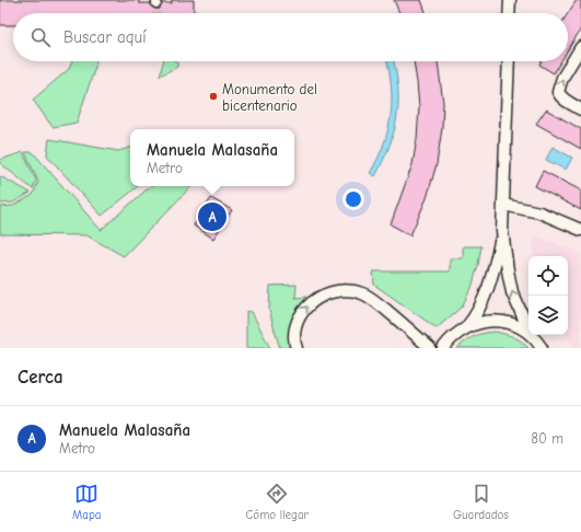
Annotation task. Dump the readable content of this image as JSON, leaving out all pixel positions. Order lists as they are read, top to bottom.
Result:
{
  "places": ["Monumento del bicentenario"],
  "page": {
    "search": "Buscar aquí",
    "popup": ["Manuela Malasaña", "Metro"],
    "pins": "A",
    "heading": "Cerca",
    "list": [
      {
        "mark": "A",
        "name": "Manuela Malasaña",
        "note": "Metro",
        "value": "80 m"
      }
    ],
    "nav": ["Mapa", "Cómo llegar", "Guardados"]
  }
}
